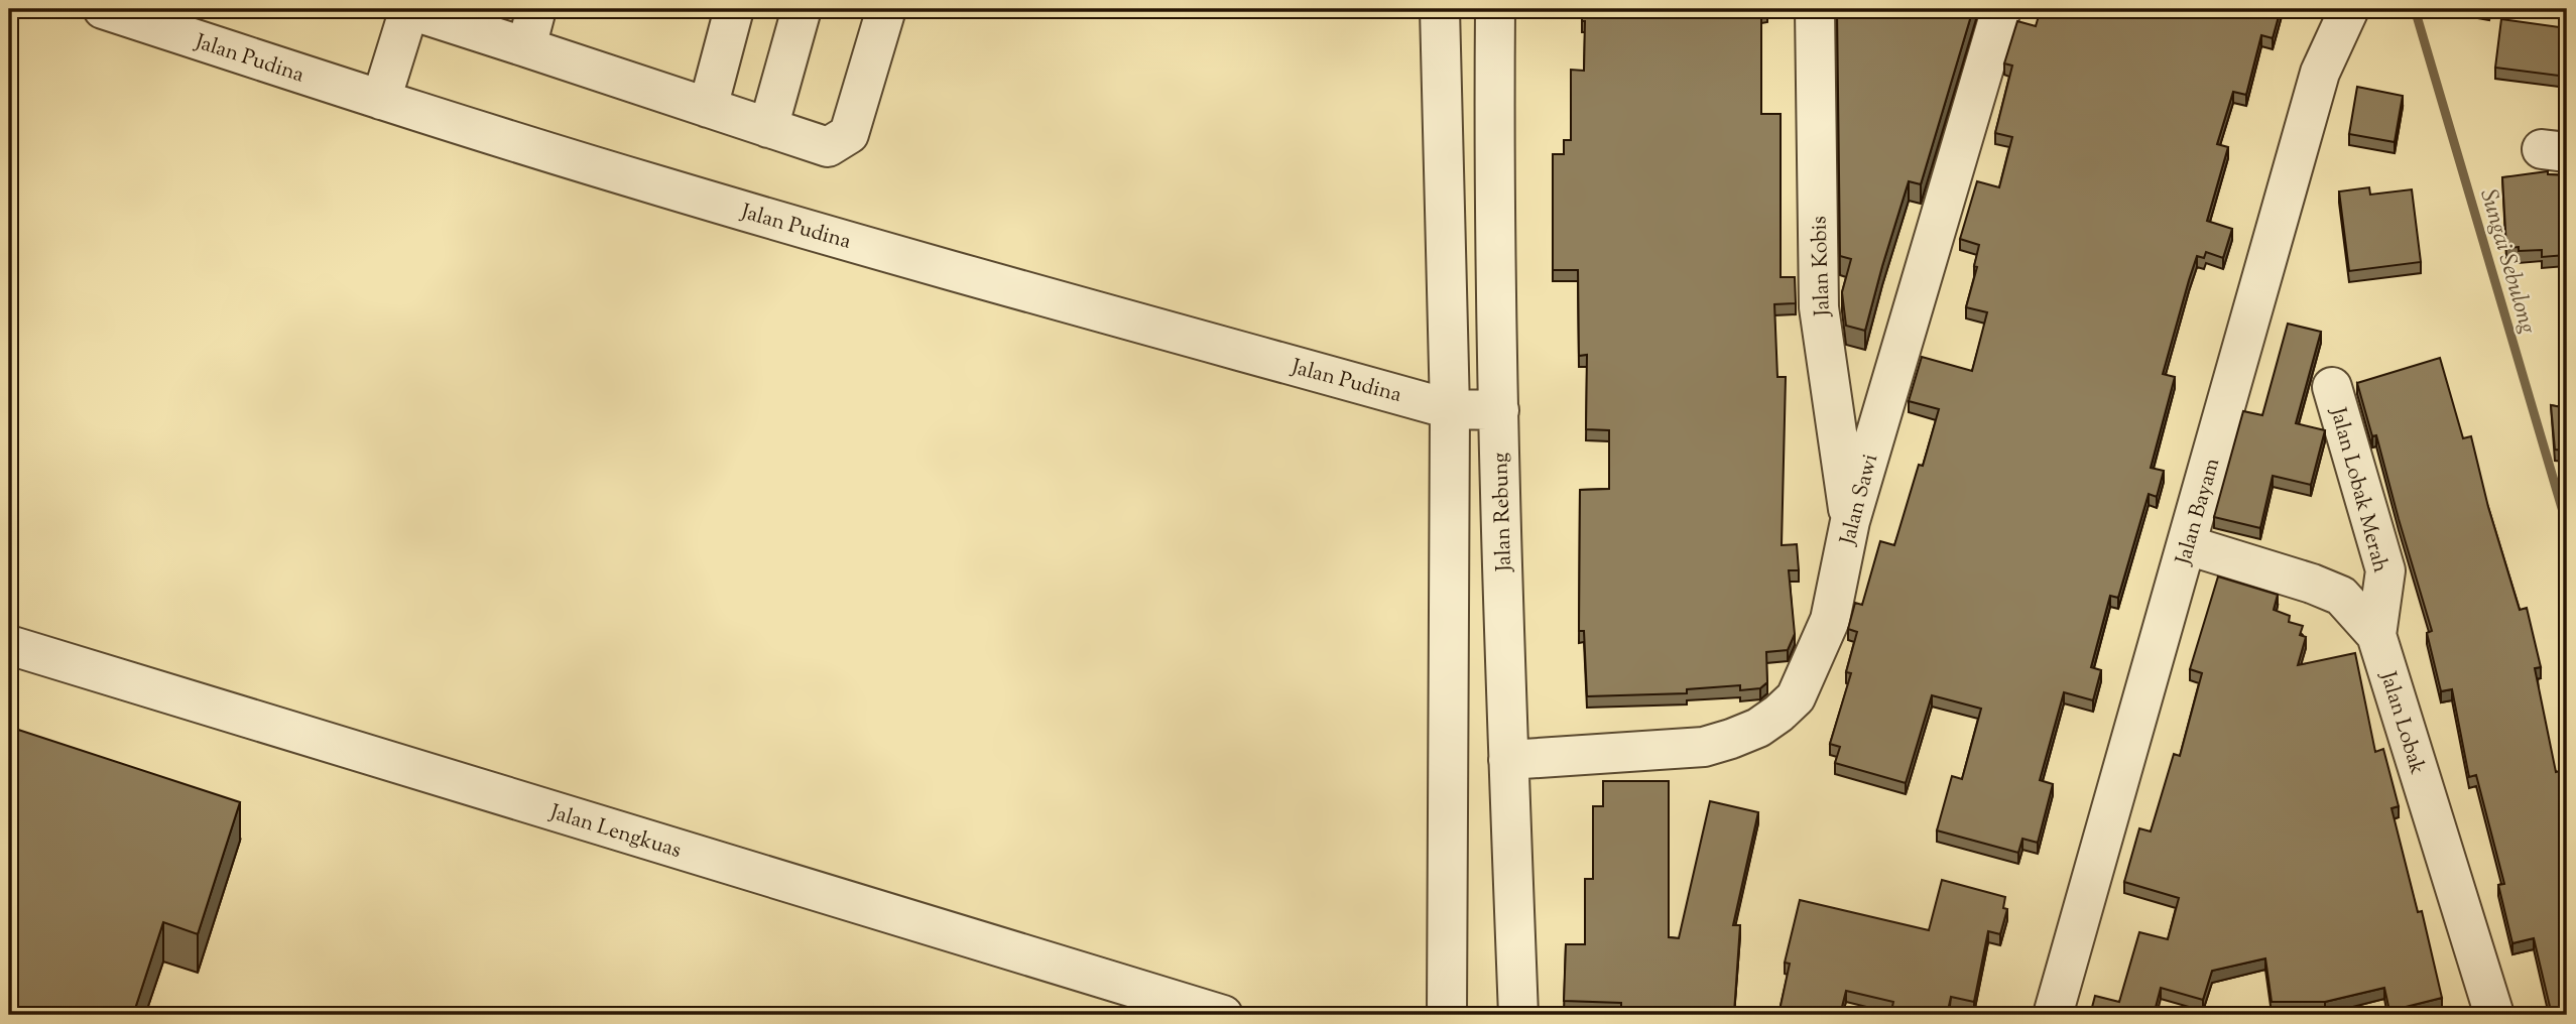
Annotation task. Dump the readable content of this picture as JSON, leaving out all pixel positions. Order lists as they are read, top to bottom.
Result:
{
  "streets": {
    "street": [
      "Jalan Pudina",
      "Jalan Kobis",
      "Jalan Lobak Merah",
      "Jalan Sawi",
      "Jalan Bayam",
      "Jalan Rebung",
      "Jalan Lobak",
      "Jalan Lengkuas"
    ]
  },
  "crossings": [
    ["Jalan Pudina", "Jalan Rebung"],
    ["Jalan Kobis", "Jalan Sawi"],
    ["Jalan Lobak Merah", "Jalan Lobak"],
    ["Jalan Sawi", "Jalan Rebung"],
    ["Jalan Bayam", "Jalan Lobak"]
  ],
  "water": ["Sungai Sebulong"]
}
